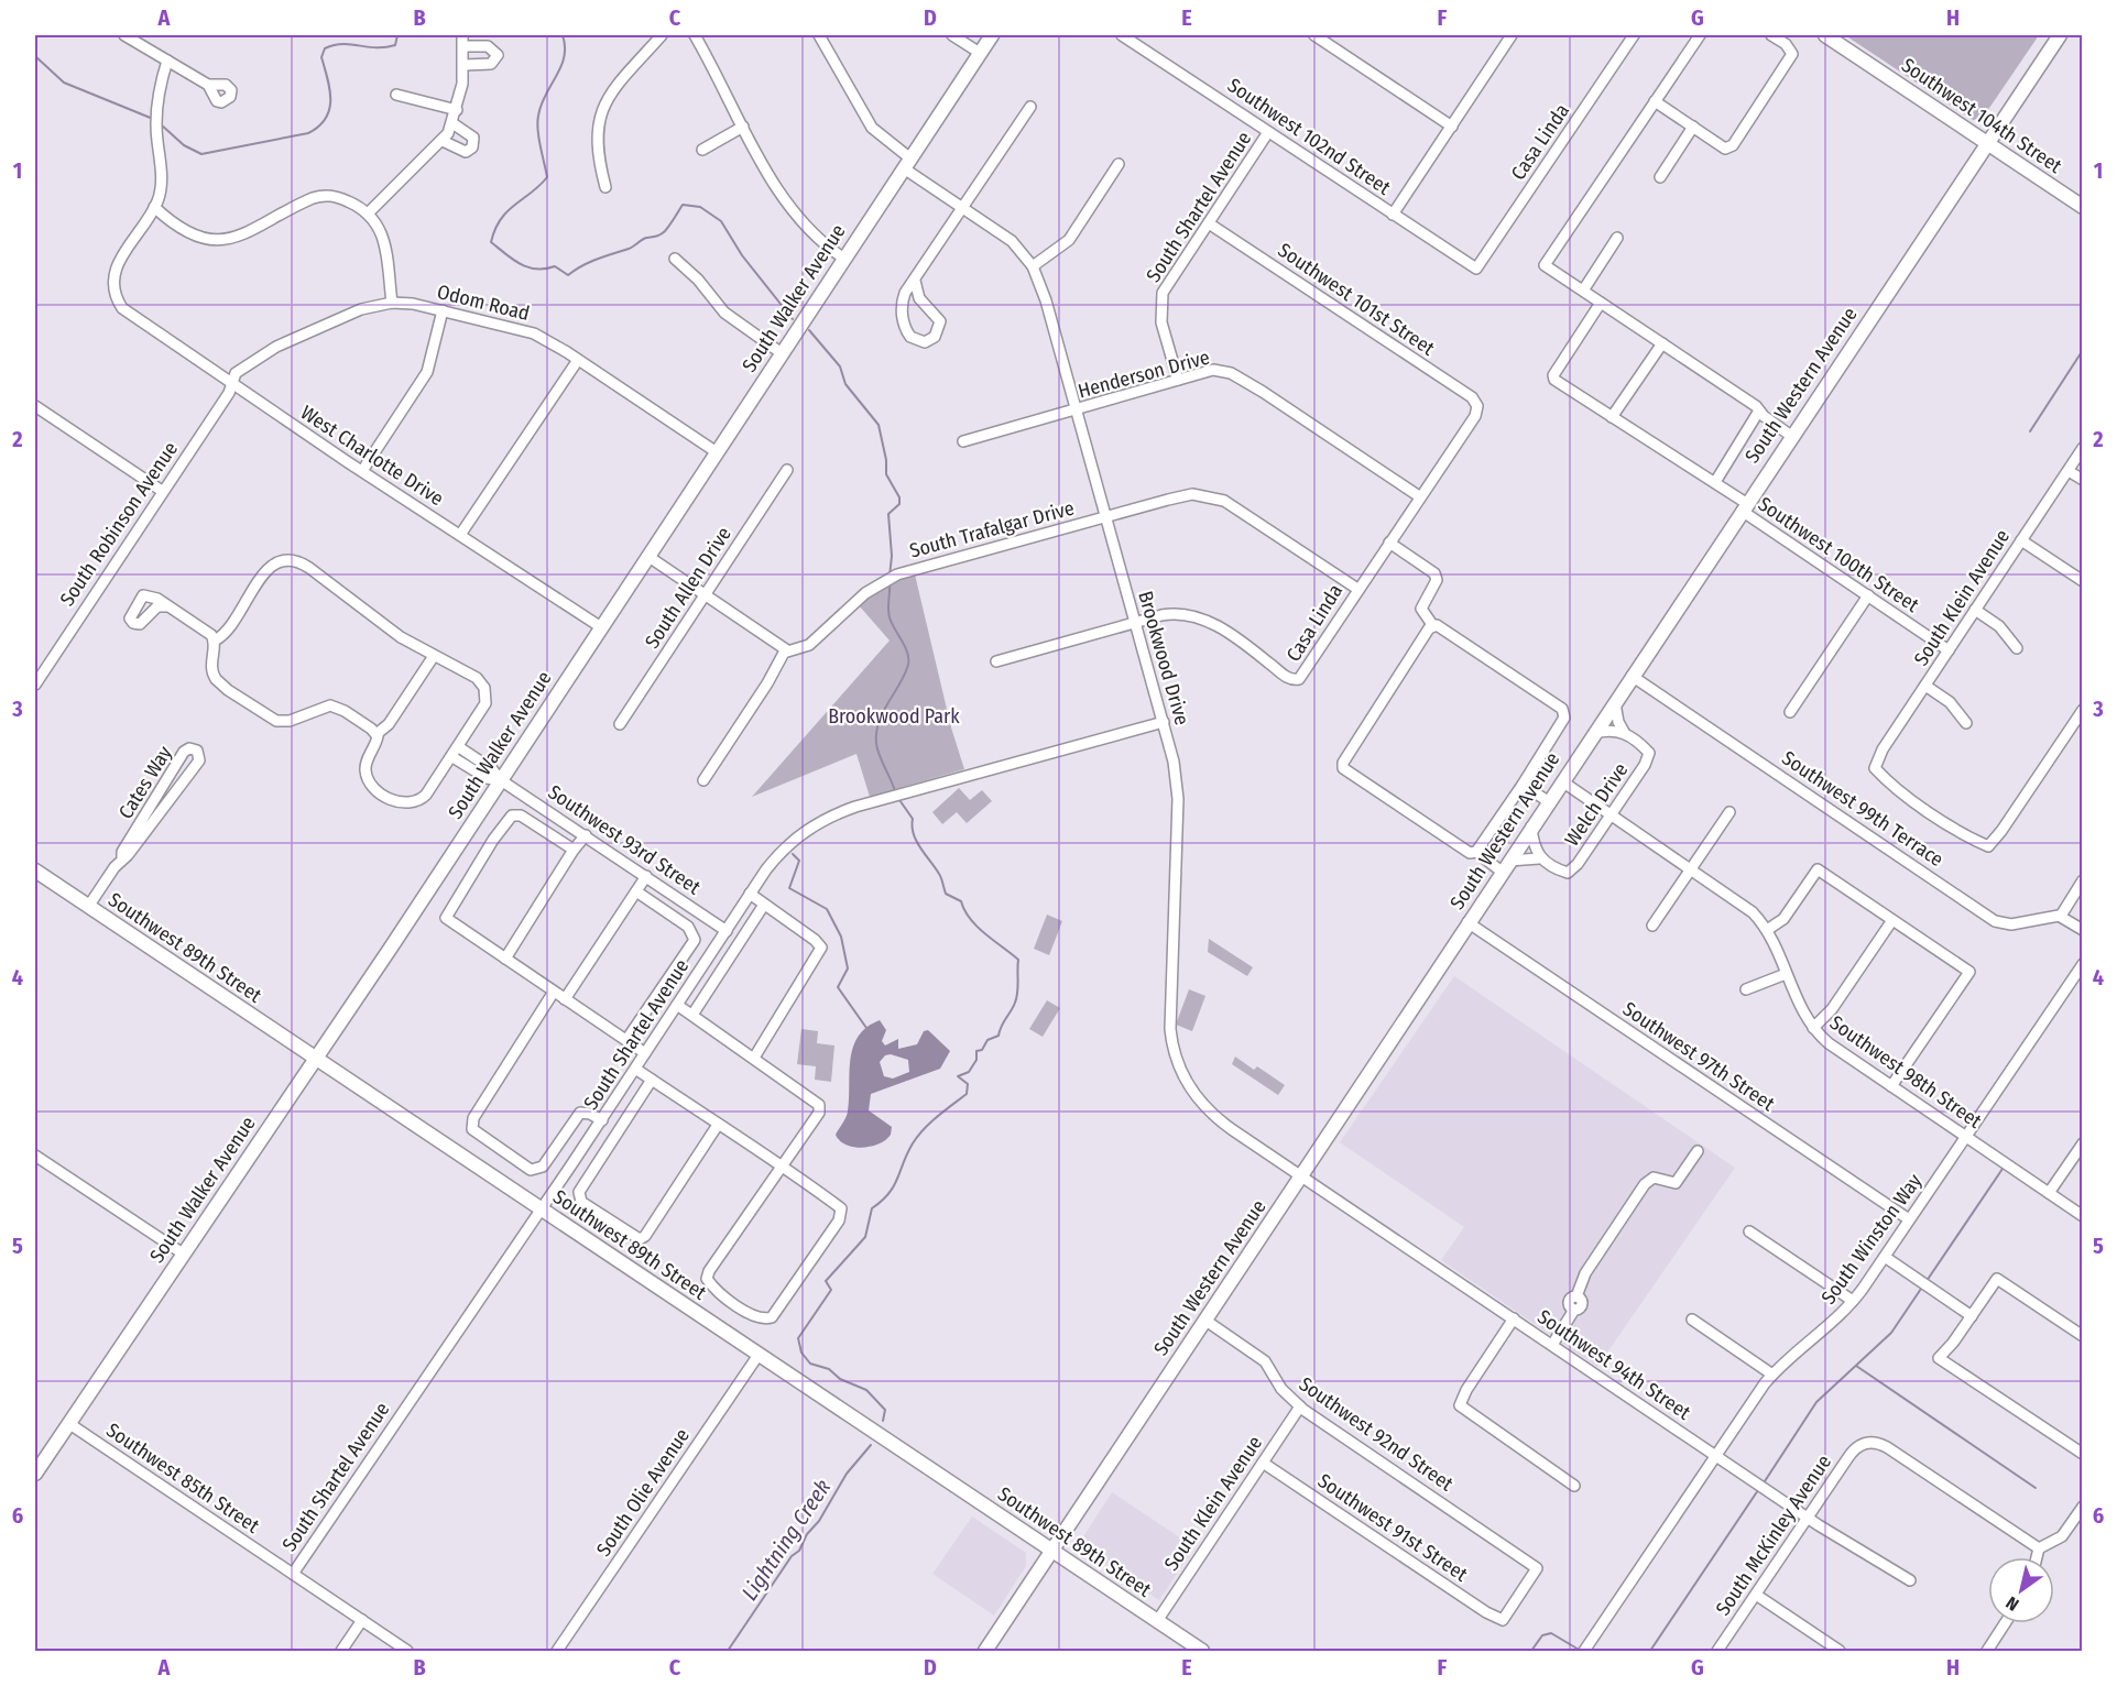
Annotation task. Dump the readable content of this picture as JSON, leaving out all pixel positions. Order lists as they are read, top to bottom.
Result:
{
  "streets": {
    "main road": [
      "Southwest 104th Street",
      "South Walker Avenue",
      "South Western Avenue",
      "Southwest 89th Street"
    ],
    "street": [
      "Southwest 102nd Street",
      "Casa Linda",
      "South Shartel Avenue",
      "Southwest 101st Street",
      "Odom Road",
      "Henderson Drive",
      "West Charlotte Drive",
      "South Robinson Avenue",
      "South Trafalgar Drive",
      "Southwest 100th Street",
      "South Allen Drive",
      "South Klein Avenue",
      "Brookwood Drive",
      "Cates Way",
      "Welch Drive",
      "Southwest 99th Terrace",
      "Southwest 93rd Street",
      "Southwest 97th Street",
      "Southwest 98th Street",
      "South Winston Way",
      "Southwest 94th Street",
      "Southwest 92nd Street",
      "Southwest 85th Street",
      "South Olie Avenue",
      "Southwest 91st Street",
      "South McKinley Avenue"
    ]
  },
  "crossings": [
    ["Southwest 104th Street", "South Western Avenue"],
    ["Southwest 102nd Street", "Casa Linda"],
    ["Southwest 102nd Street", "South Shartel Avenue"],
    ["Casa Linda", "Southwest 101st Street"],
    ["Casa Linda", "Henderson Drive"],
    ["Casa Linda", "South Trafalgar Drive"],
    ["Casa Linda", "Brookwood Drive"],
    ["South Shartel Avenue", "Southwest 101st Street"],
    ["South Shartel Avenue", "Henderson Drive"],
    ["South Shartel Avenue", "Brookwood Drive"],
    ["South Shartel Avenue", "Southwest 93rd Street"],
    ["South Shartel Avenue", "Southwest 89th Street"],
    ["South Shartel Avenue", "Southwest 85th Street"],
    ["South Walker Avenue", "Odom Road"],
    ["South Walker Avenue", "West Charlotte Drive"],
    ["South Walker Avenue", "Brookwood Drive"],
    ["South Walker Avenue", "Southwest 93rd Street"],
    ["South Walker Avenue", "Southwest 89th Street"],
    ["South Walker Avenue", "Southwest 85th Street"],
    ["Odom Road", "West Charlotte Drive"],
    ["Odom Road", "South Robinson Avenue"],
    ["Henderson Drive", "Brookwood Drive"],
    ["South Western Avenue", "Southwest 100th Street"],
    ["South Western Avenue", "Brookwood Drive"],
    ["South Western Avenue", "Welch Drive"],
    ["South Western Avenue", "Southwest 99th Terrace"],
    ["South Western Avenue", "Southwest 89th Street"],
    ["South Western Avenue", "Southwest 97th Street"],
    ["South Western Avenue", "Southwest 98th Street"],
    ["South Western Avenue", "Southwest 94th Street"],
    ["South Western Avenue", "Southwest 92nd Street"],
    ["West Charlotte Drive", "South Robinson Avenue"],
    ["South Trafalgar Drive", "Brookwood Drive"],
    ["Southwest 100th Street", "South Klein Avenue"],
    ["South Klein Avenue", "Southwest 89th Street"],
    ["South Klein Avenue", "Southwest 92nd Street"],
    ["South Klein Avenue", "Southwest 91st Street"],
    ["Brookwood Drive", "Southwest 94th Street"],
    ["Cates Way", "Southwest 89th Street"],
    ["Welch Drive", "Southwest 98th Street"],
    ["Southwest 89th Street", "South Olie Avenue"],
    ["Southwest 97th Street", "South Winston Way"],
    ["Southwest 98th Street", "South Winston Way"],
    ["South Winston Way", "Southwest 94th Street"],
    ["Southwest 94th Street", "South McKinley Avenue"],
    ["Southwest 92nd Street", "Southwest 91st Street"]
  ],
  "water": ["Lightning Creek"],
  "parks": ["Brookwood Park"],
  "north": "bottom left",
  "grid": {
    "columns": [
      "A",
      "B",
      "C",
      "D",
      "E",
      "F",
      "G",
      "H"
    ],
    "rows": [
      "1",
      "2",
      "3",
      "4",
      "5",
      "6"
    ]
  }
}
